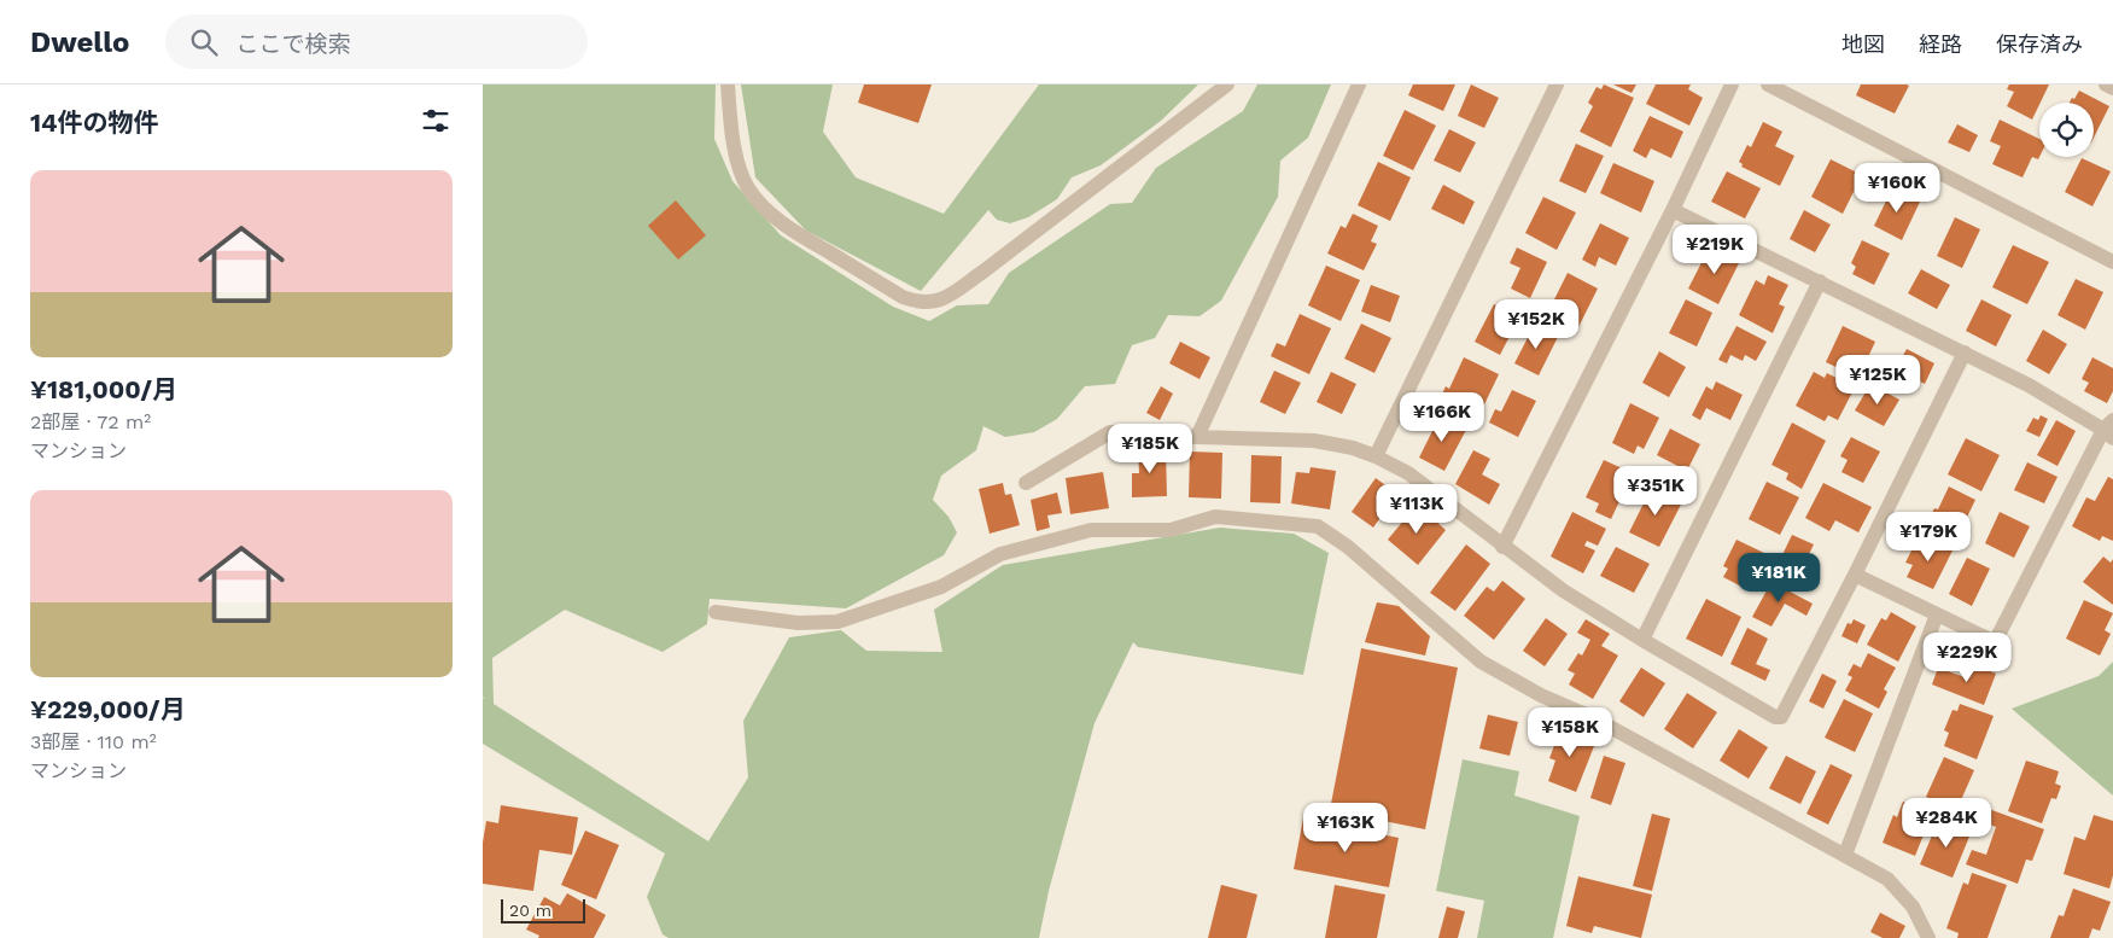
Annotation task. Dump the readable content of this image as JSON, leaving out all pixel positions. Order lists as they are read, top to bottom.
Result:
{
  "scale_bar": "20 m",
  "page": {
    "header": "Dwello",
    "search": "ここで検索",
    "nav": ["地図", "経路", "保存済み"],
    "heading": "14件の物件",
    "list": [
      {
        "name": "¥181,000/月",
        "note": "2部屋 · 72 m² · マンション"
      },
      {
        "name": "¥229,000/月",
        "note": "3部屋 · 110 m² · マンション"
      }
    ],
    "price": [
      "¥160K",
      "¥219K",
      "¥152K",
      "¥125K",
      "¥166K",
      "¥185K",
      "¥351K",
      "¥113K",
      "¥179K",
      "¥181K",
      "¥229K",
      "¥158K",
      "¥284K",
      "¥163K"
    ],
    "scale": "20 m"
  }
}
